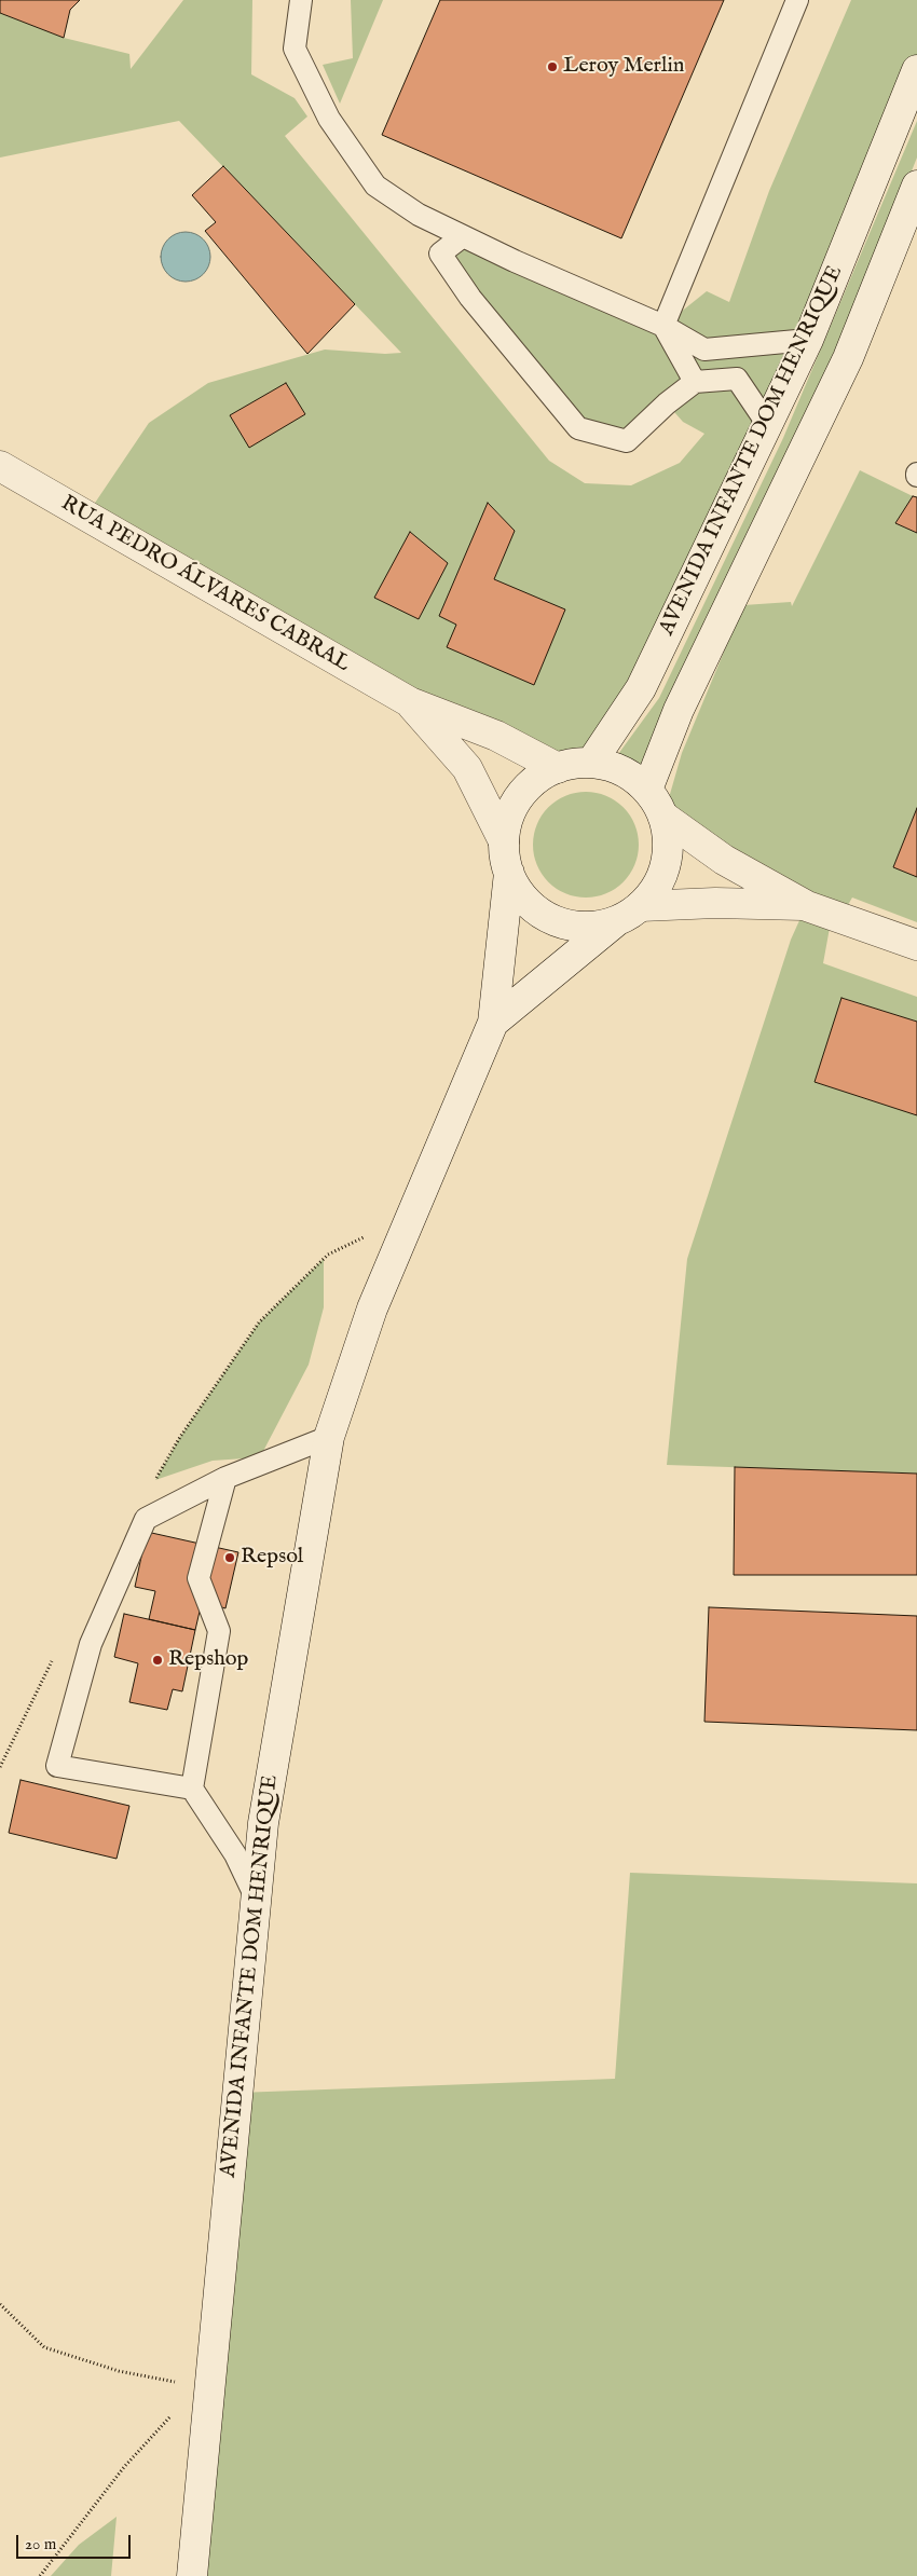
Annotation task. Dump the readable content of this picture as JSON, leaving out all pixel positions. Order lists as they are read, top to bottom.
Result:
{
  "streets": {
    "main road": ["AVENIDA INFANTE DOM HENRIQUE", "RUA PEDRO ÁLVARES CABRAL"]
  },
  "places": ["Leroy Merlin", "Repsol", "Repshop"],
  "scale_bar": "20 m"
}
